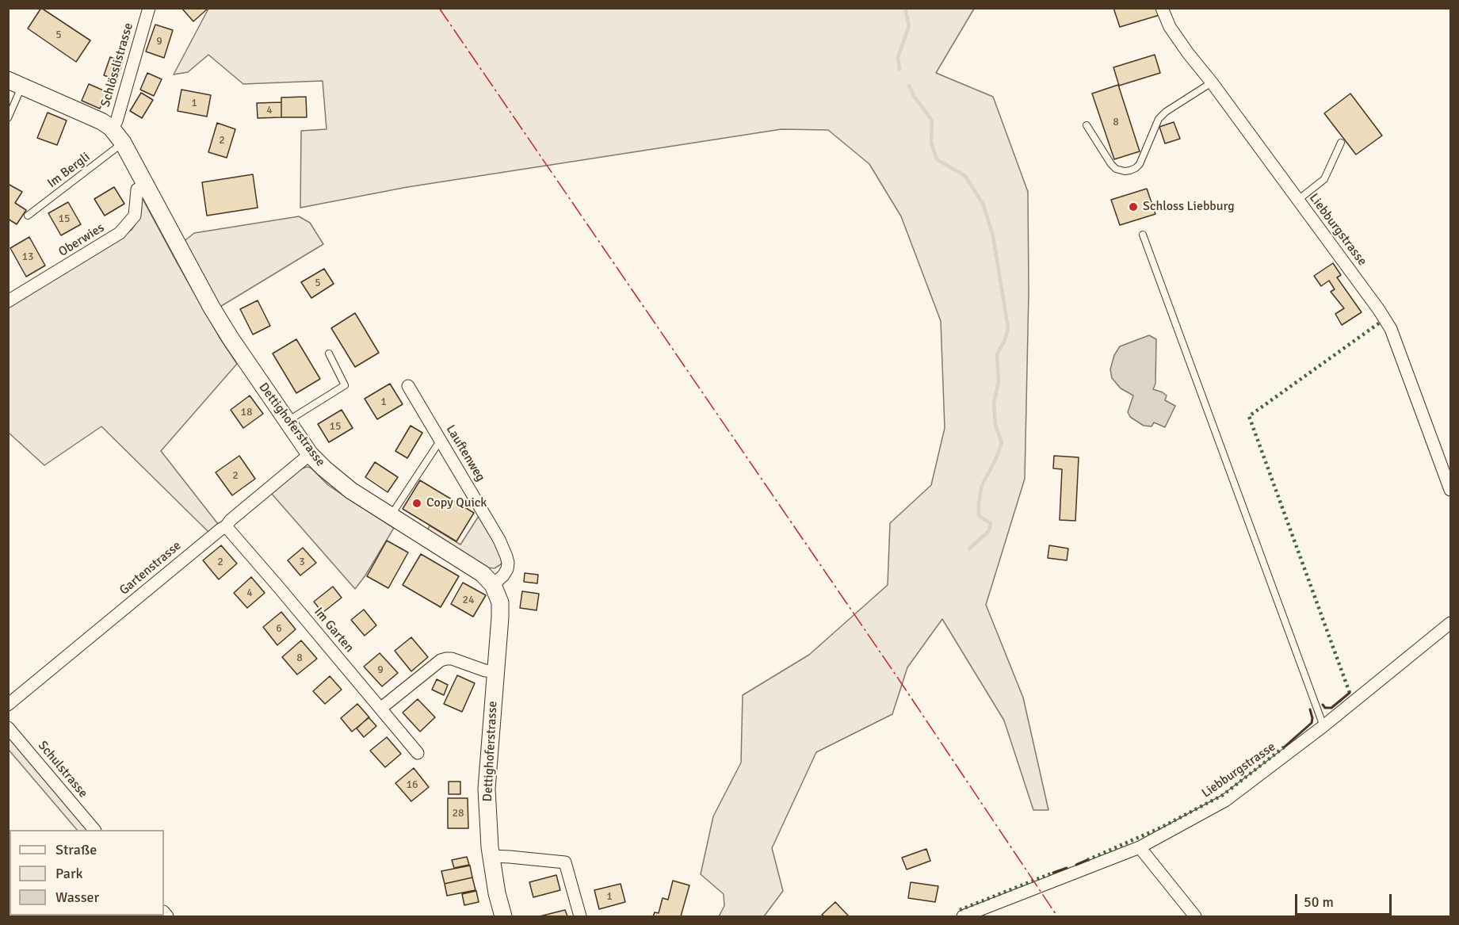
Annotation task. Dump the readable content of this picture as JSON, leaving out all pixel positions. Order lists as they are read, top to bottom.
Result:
{
  "streets": {
    "street": [
      "Schlösslistrasse",
      "Liebburgstrasse",
      "Oberwies",
      "Dettighoferstrasse",
      "Lauftenweg",
      "Gartenstrasse",
      "Im Garten",
      "Schulstrasse"
    ],
    "lane": ["Im Bergli"]
  },
  "crossings": [
    ["Schlösslistrasse", "Dettighoferstrasse"],
    ["Im Bergli", "Dettighoferstrasse"],
    ["Oberwies", "Dettighoferstrasse"],
    ["Dettighoferstrasse", "Lauftenweg"],
    ["Dettighoferstrasse", "Gartenstrasse"],
    ["Gartenstrasse", "Im Garten"]
  ],
  "places": ["Schloss Liebburg", "Copy Quick"],
  "house_numbers": [
    "5",
    "9",
    "1",
    "4",
    "8",
    "2",
    "15",
    "13",
    "5",
    "1",
    "18",
    "15",
    "2",
    "2",
    "3",
    "4",
    "24",
    "6",
    "8",
    "9",
    "16",
    "28",
    "1"
  ],
  "legend": ["Straße", "Park", "Wasser"],
  "scale_bar": "50 m"
}
